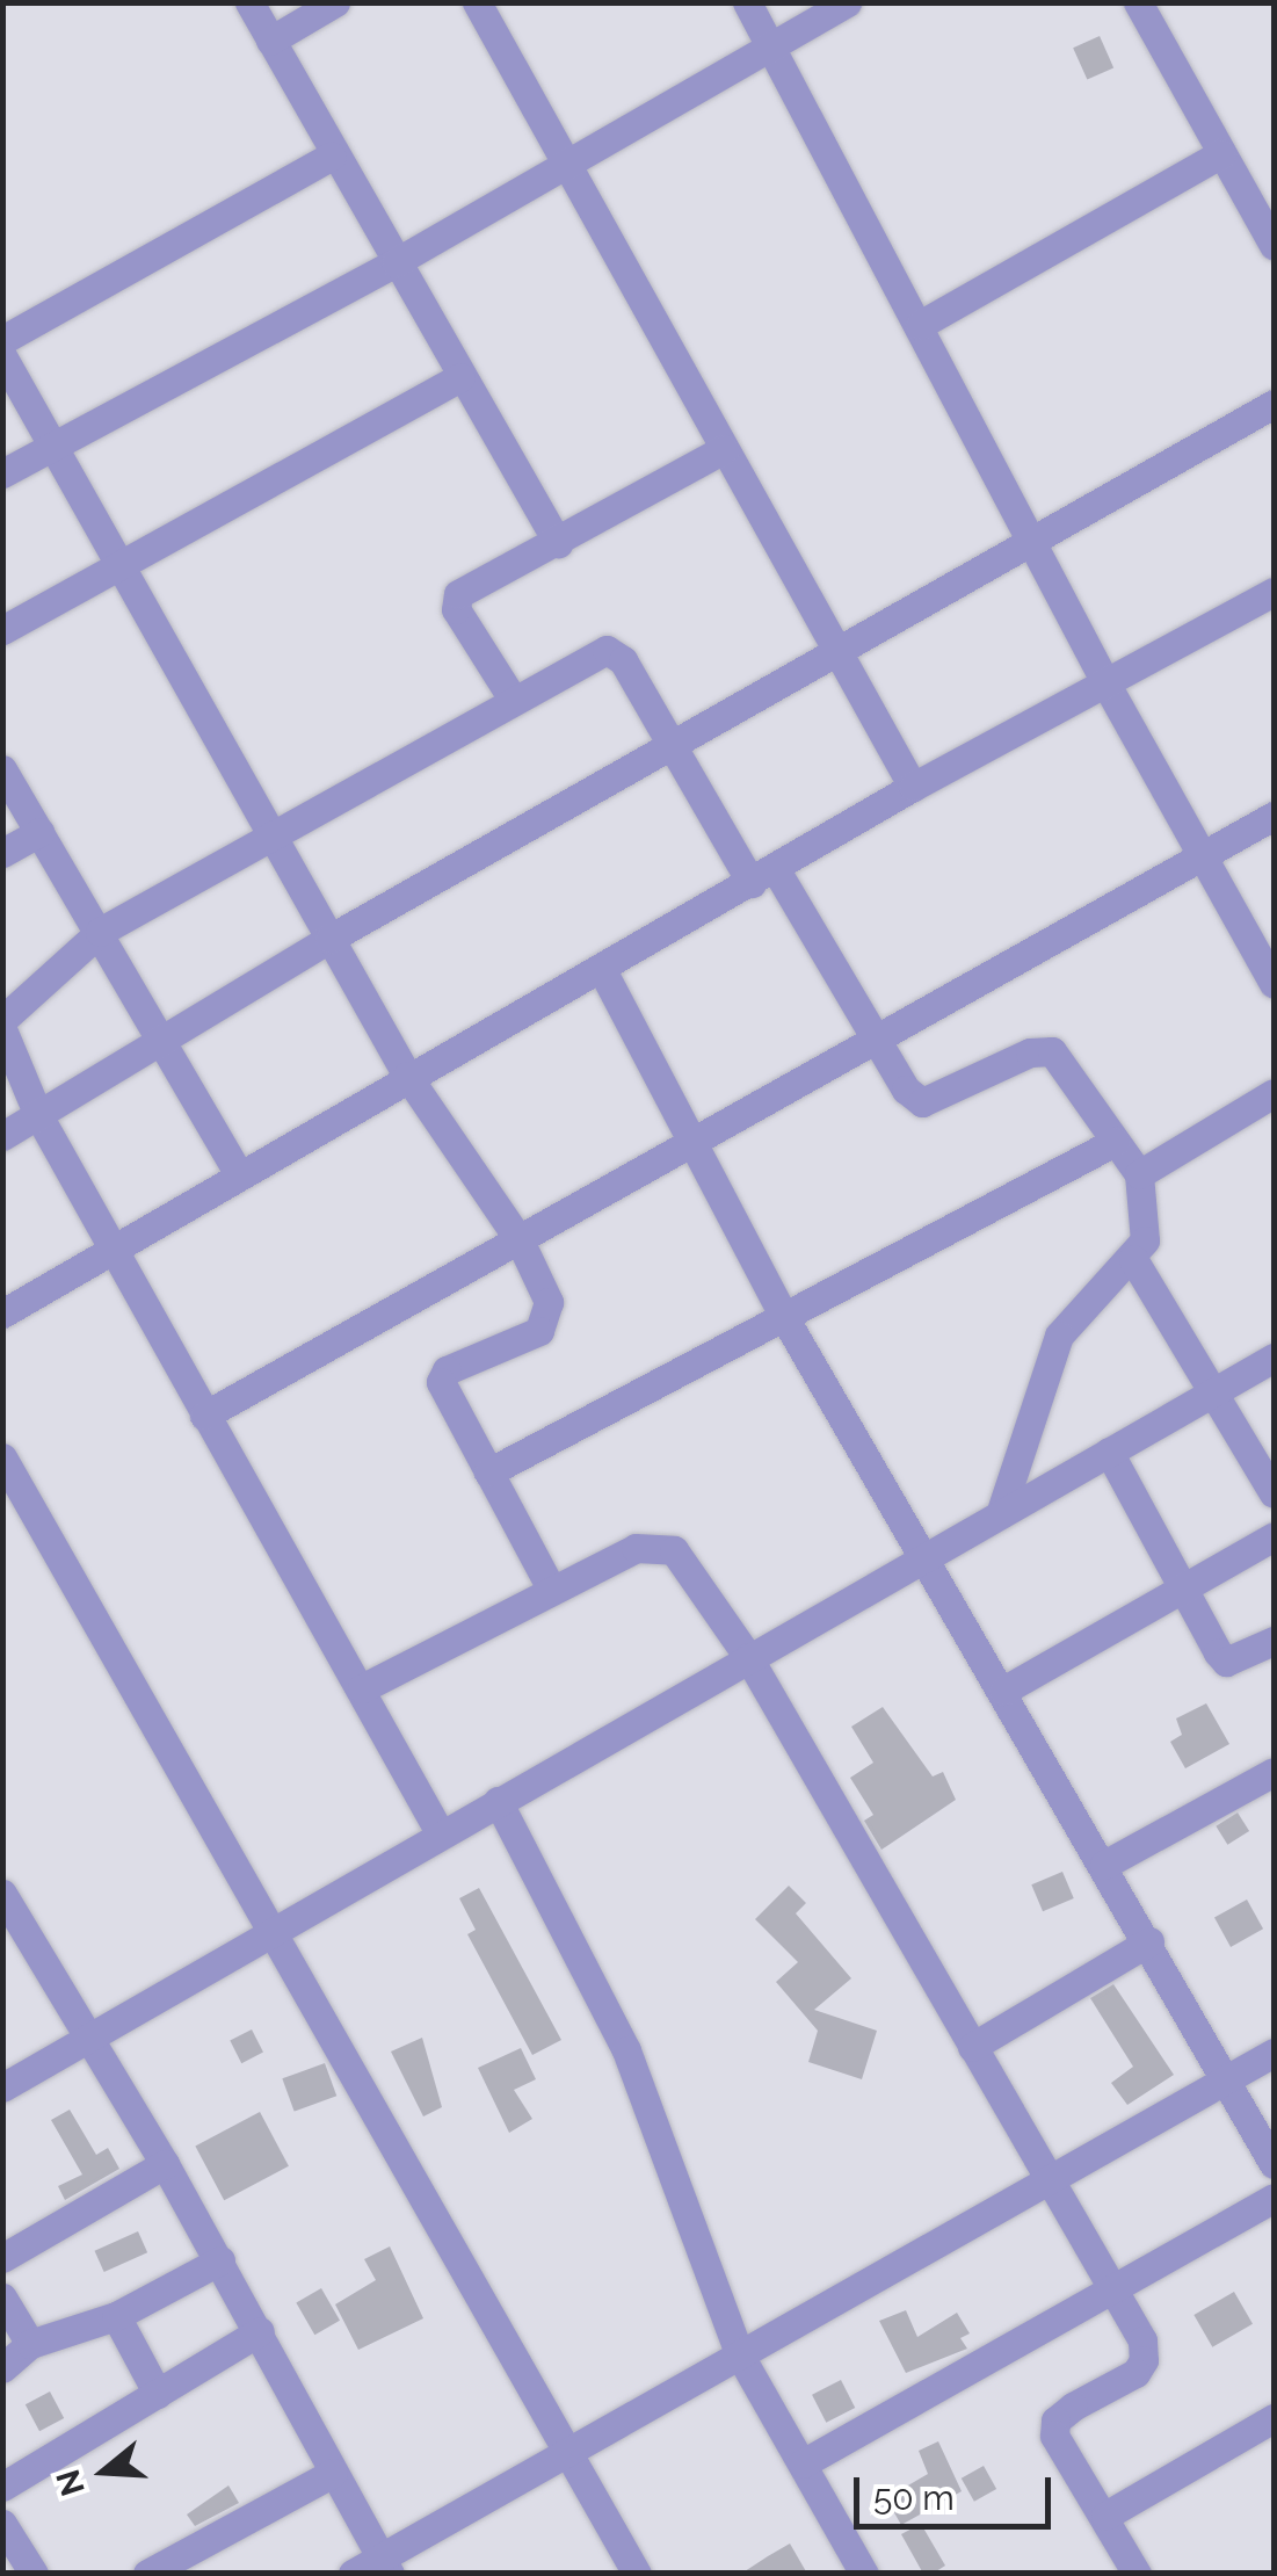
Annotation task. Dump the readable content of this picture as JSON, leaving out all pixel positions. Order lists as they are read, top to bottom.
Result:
{
  "scale_bar": "50 m",
  "north": "left"
}
